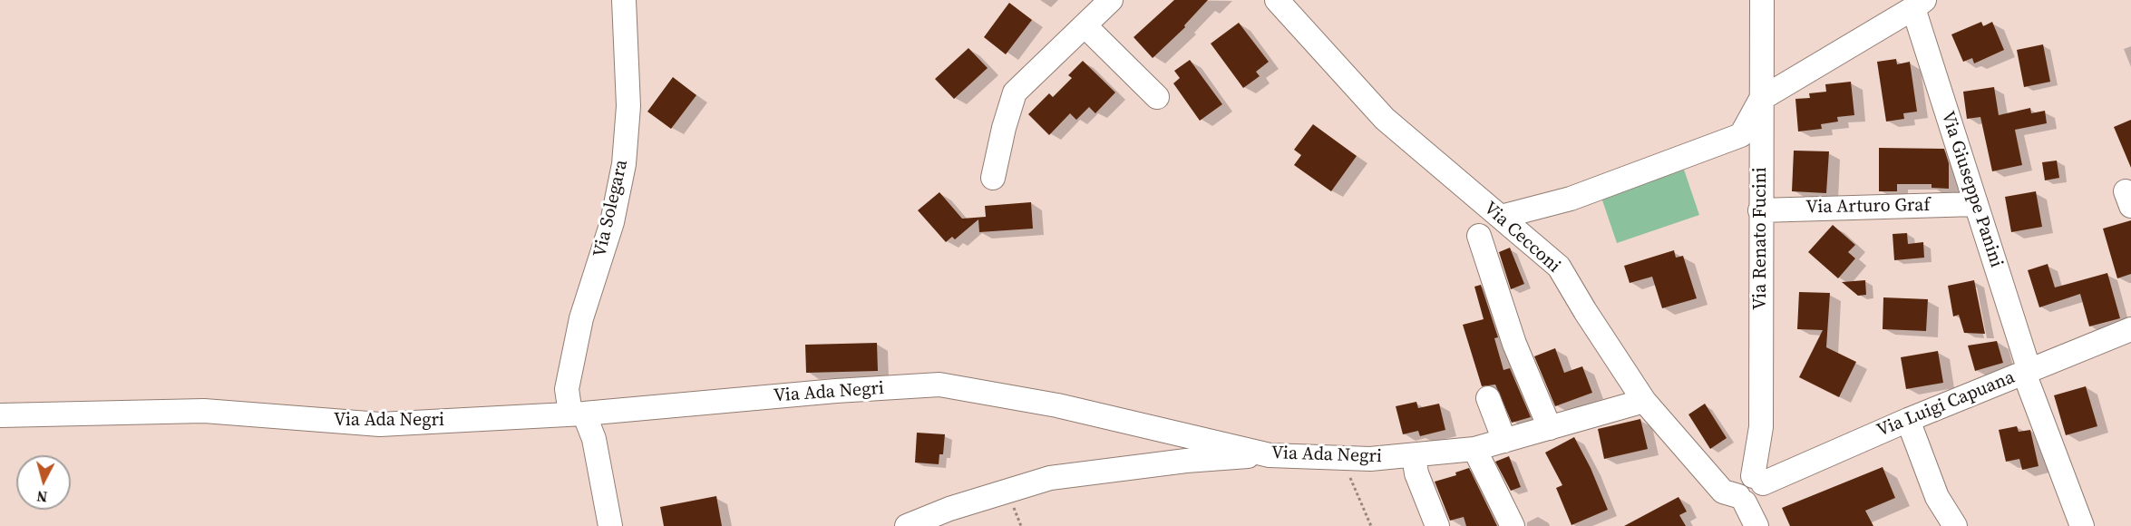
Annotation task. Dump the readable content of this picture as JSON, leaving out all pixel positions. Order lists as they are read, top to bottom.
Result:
{
  "streets": {
    "street": [
      "Via Giuseppe Panini",
      "Via Arturo Graf",
      "Via Solegara",
      "Via Cecconi",
      "Via Renato Fucini",
      "Via Ada Negri",
      "Via Luigi Capuana"
    ]
  },
  "crossings": [
    ["Via Giuseppe Panini", "Via Arturo Graf"],
    ["Via Giuseppe Panini", "Via Luigi Capuana"],
    ["Via Arturo Graf", "Via Renato Fucini"],
    ["Via Solegara", "Via Ada Negri"],
    ["Via Cecconi", "Via Ada Negri"],
    ["Via Renato Fucini", "Via Luigi Capuana"]
  ],
  "north": "bottom"
}
